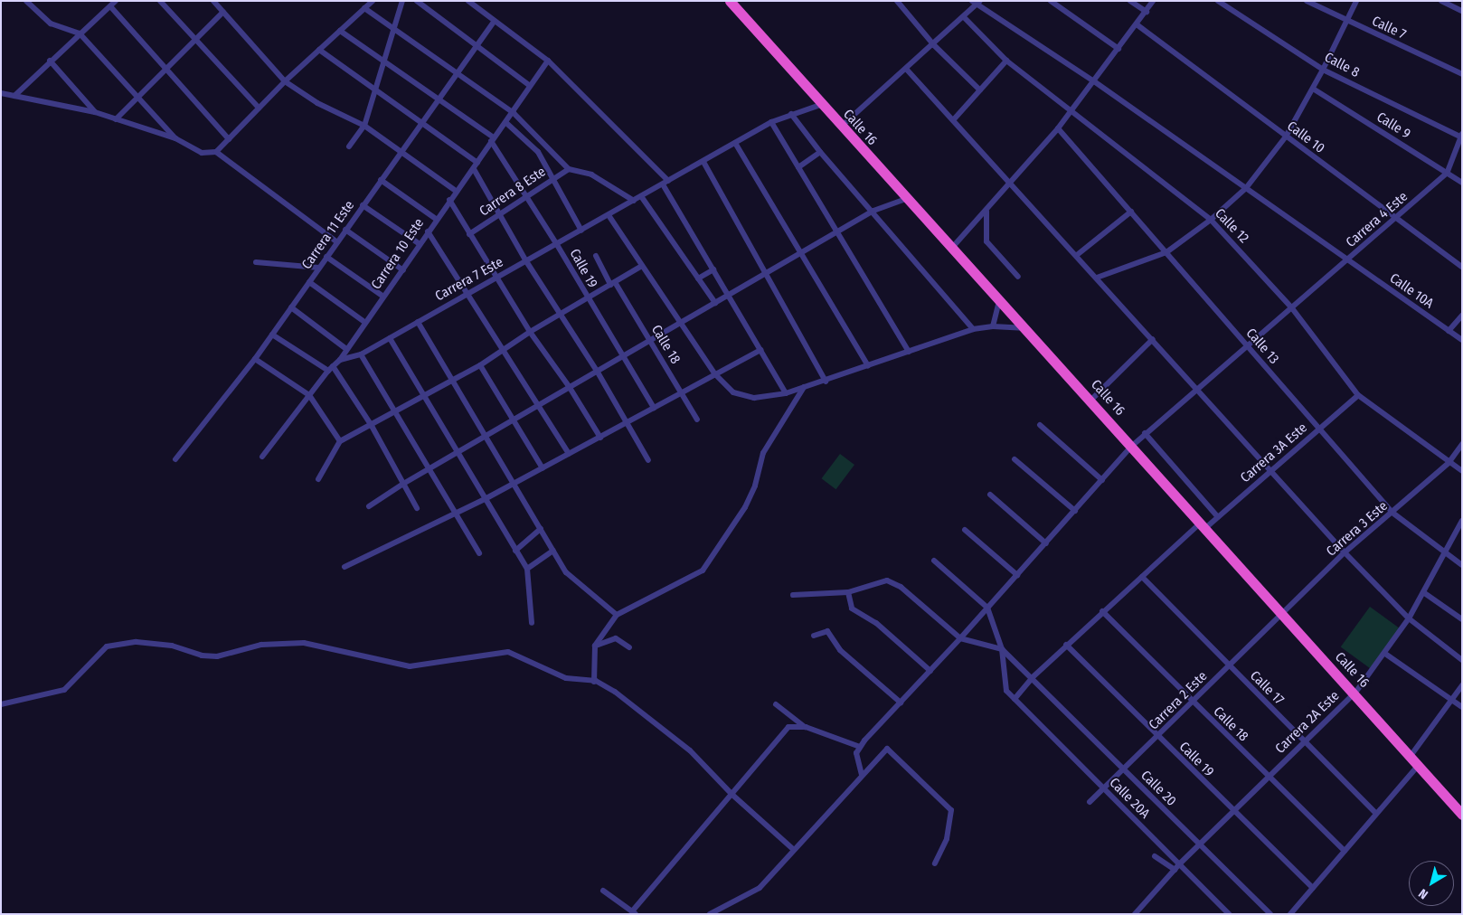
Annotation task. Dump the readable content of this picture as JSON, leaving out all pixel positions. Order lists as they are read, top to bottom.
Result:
{
  "streets": {
    "highway": ["Calle 16"],
    "street": [
      "Calle 7",
      "Calle 8",
      "Calle 9",
      "Calle 10",
      "Carrera 8 Este",
      "Carrera 4 Este",
      "Calle 12",
      "Carrera 11 Este",
      "Carrera 10 Este",
      "Calle 19",
      "Carrera 7 Este",
      "Calle 10A",
      "Calle 18",
      "Calle 13",
      "Carrera 3A Este",
      "Carrera 3 Este",
      "Calle 17",
      "Carrera 2 Este",
      "Carrera 2A Este",
      "Calle 20",
      "Calle 20A"
    ]
  },
  "crossings": [
    ["Calle 8", "Carrera 4 Este"],
    ["Calle 9", "Carrera 4 Este"],
    ["Calle 16", "Carrera 4 Este"],
    ["Calle 16", "Carrera 7 Este"],
    ["Calle 16", "Carrera 3A Este"],
    ["Calle 16", "Carrera 3 Este"],
    ["Calle 16", "Carrera 2 Este"],
    ["Calle 16", "Carrera 2A Este"],
    ["Calle 10", "Carrera 4 Este"],
    ["Carrera 8 Este", "Calle 19"],
    ["Carrera 4 Este", "Calle 12"],
    ["Carrera 4 Este", "Calle 10A"],
    ["Carrera 4 Este", "Calle 13"],
    ["Calle 12", "Carrera 3A Este"],
    ["Calle 12", "Carrera 3 Este"],
    ["Carrera 11 Este", "Calle 19"],
    ["Carrera 10 Este", "Calle 19"],
    ["Carrera 10 Este", "Carrera 7 Este"],
    ["Calle 19", "Carrera 7 Este"],
    ["Calle 19", "Carrera 3A Este"],
    ["Calle 19", "Carrera 2 Este"],
    ["Calle 19", "Carrera 2A Este"],
    ["Calle 18", "Carrera 3A Este"],
    ["Calle 18", "Carrera 2 Este"],
    ["Calle 18", "Carrera 2A Este"],
    ["Calle 13", "Carrera 3A Este"],
    ["Calle 13", "Carrera 3 Este"],
    ["Calle 13", "Carrera 2A Este"],
    ["Carrera 3A Este", "Calle 17"],
    ["Carrera 3A Este", "Calle 20"],
    ["Carrera 3A Este", "Calle 20A"],
    ["Carrera 3 Este", "Carrera 2 Este"],
    ["Calle 17", "Carrera 2 Este"],
    ["Calle 17", "Carrera 2A Este"],
    ["Carrera 2 Este", "Calle 20"],
    ["Carrera 2 Este", "Calle 20A"],
    ["Carrera 2A Este", "Calle 20"],
    ["Carrera 2A Este", "Calle 20A"],
    ["Calle 20", "Calle 20A"]
  ],
  "north": "bottom left"
}
